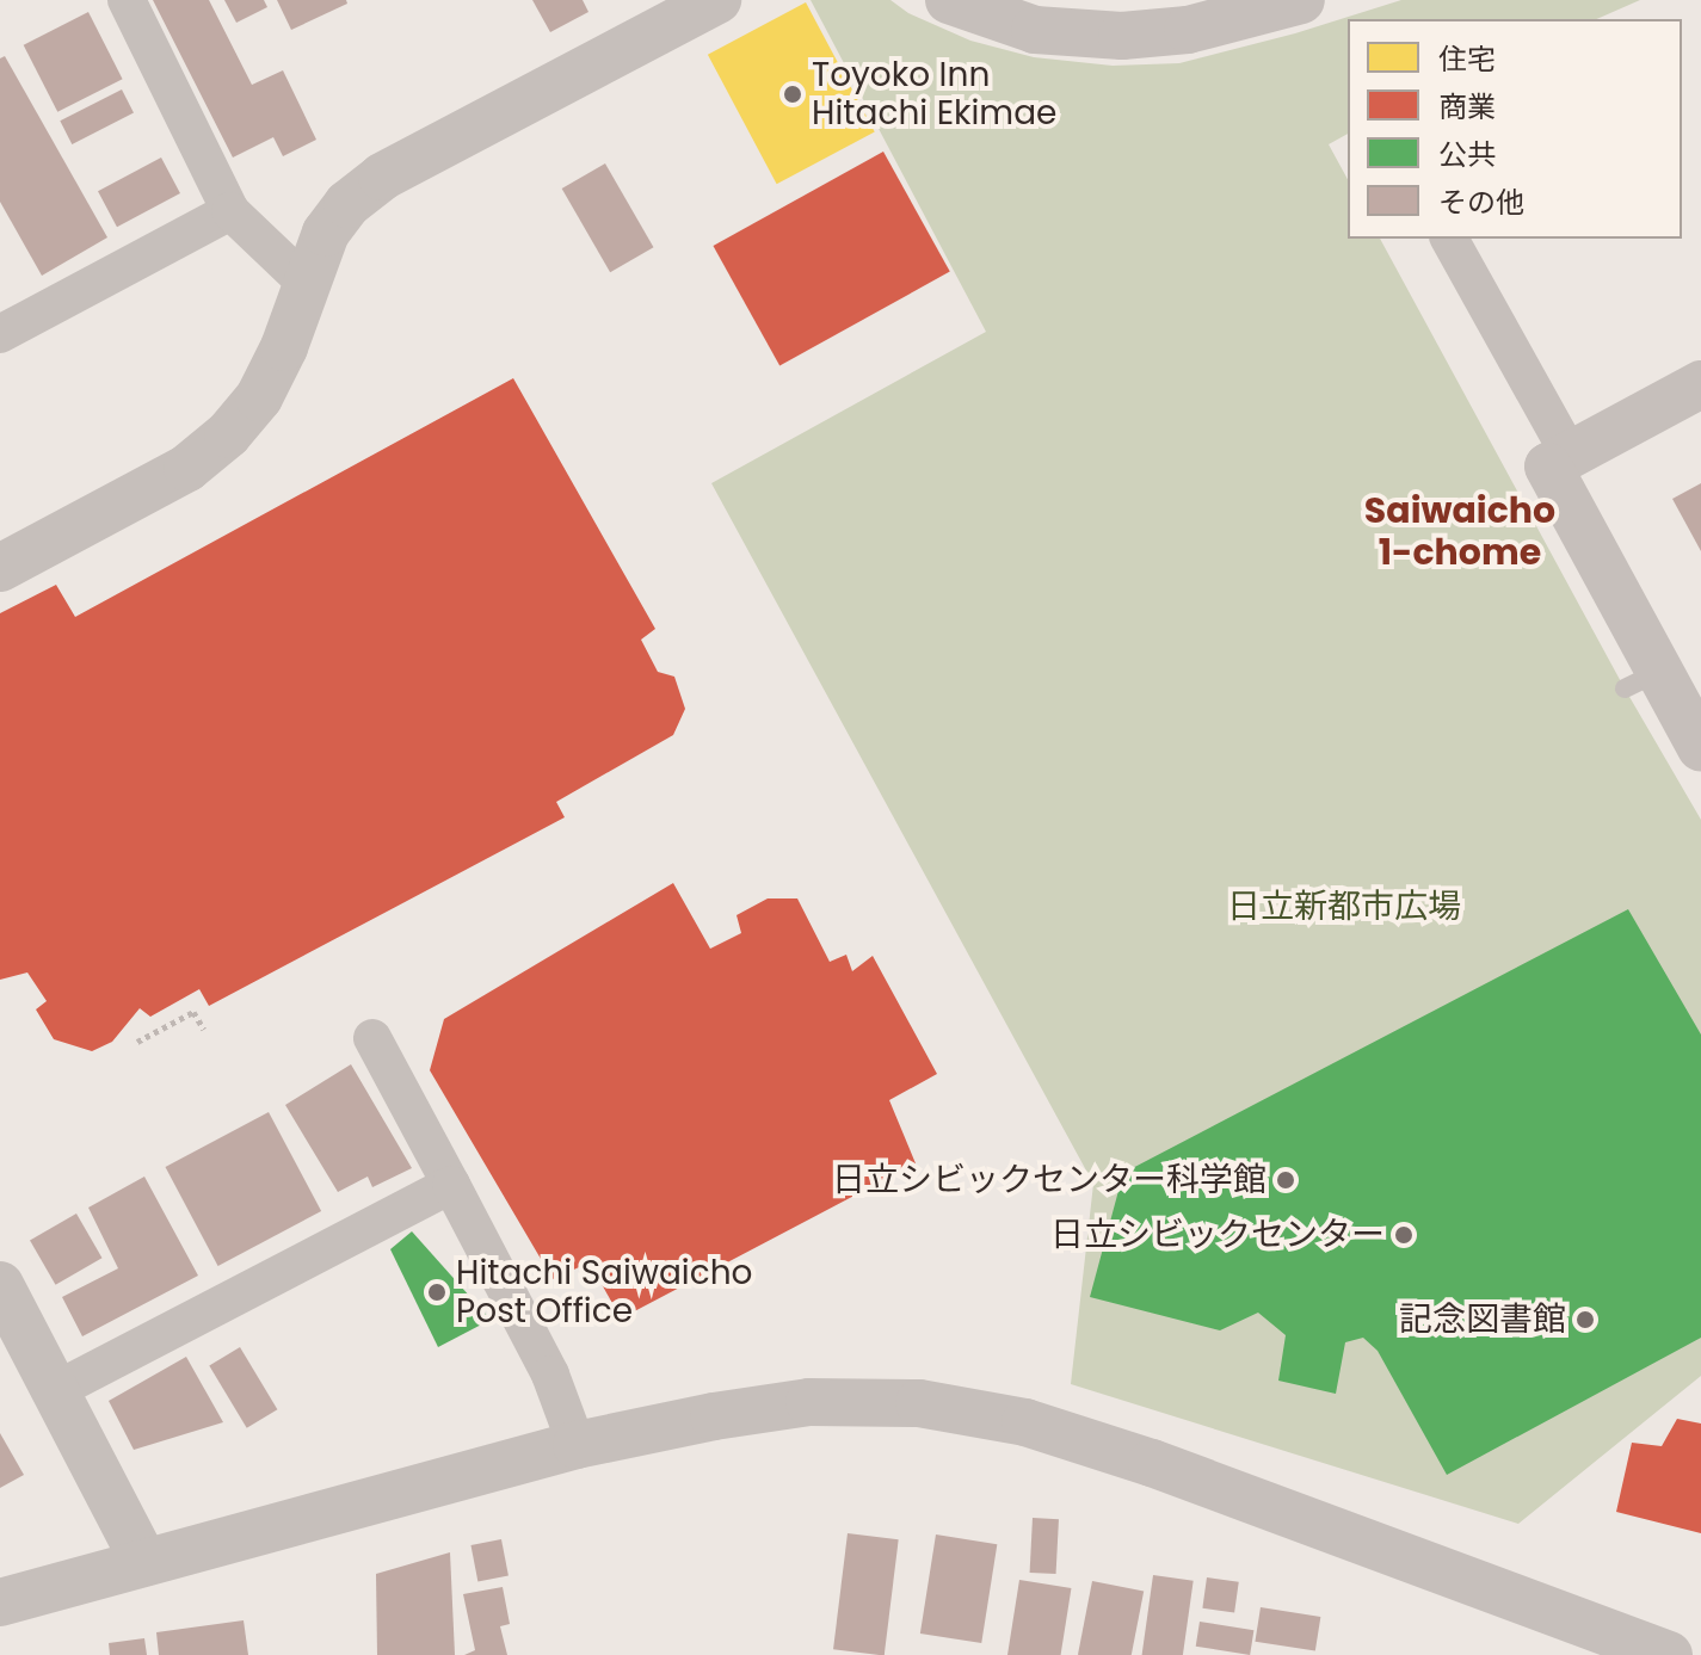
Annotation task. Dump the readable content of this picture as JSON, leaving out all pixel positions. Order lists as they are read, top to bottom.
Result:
{
  "districts": ["Saiwaicho 1-chome"],
  "parks": ["日立新都市広場"],
  "places": [
    "Toyoko Inn Hitachi Ekimae",
    "日立シビックセンター科学館",
    "日立シビックセンター",
    "Hitachi Saiwaicho Post Office",
    "記念図書館"
  ],
  "legend": [
    "住宅",
    "商業",
    "公共",
    "その他"
  ]
}
